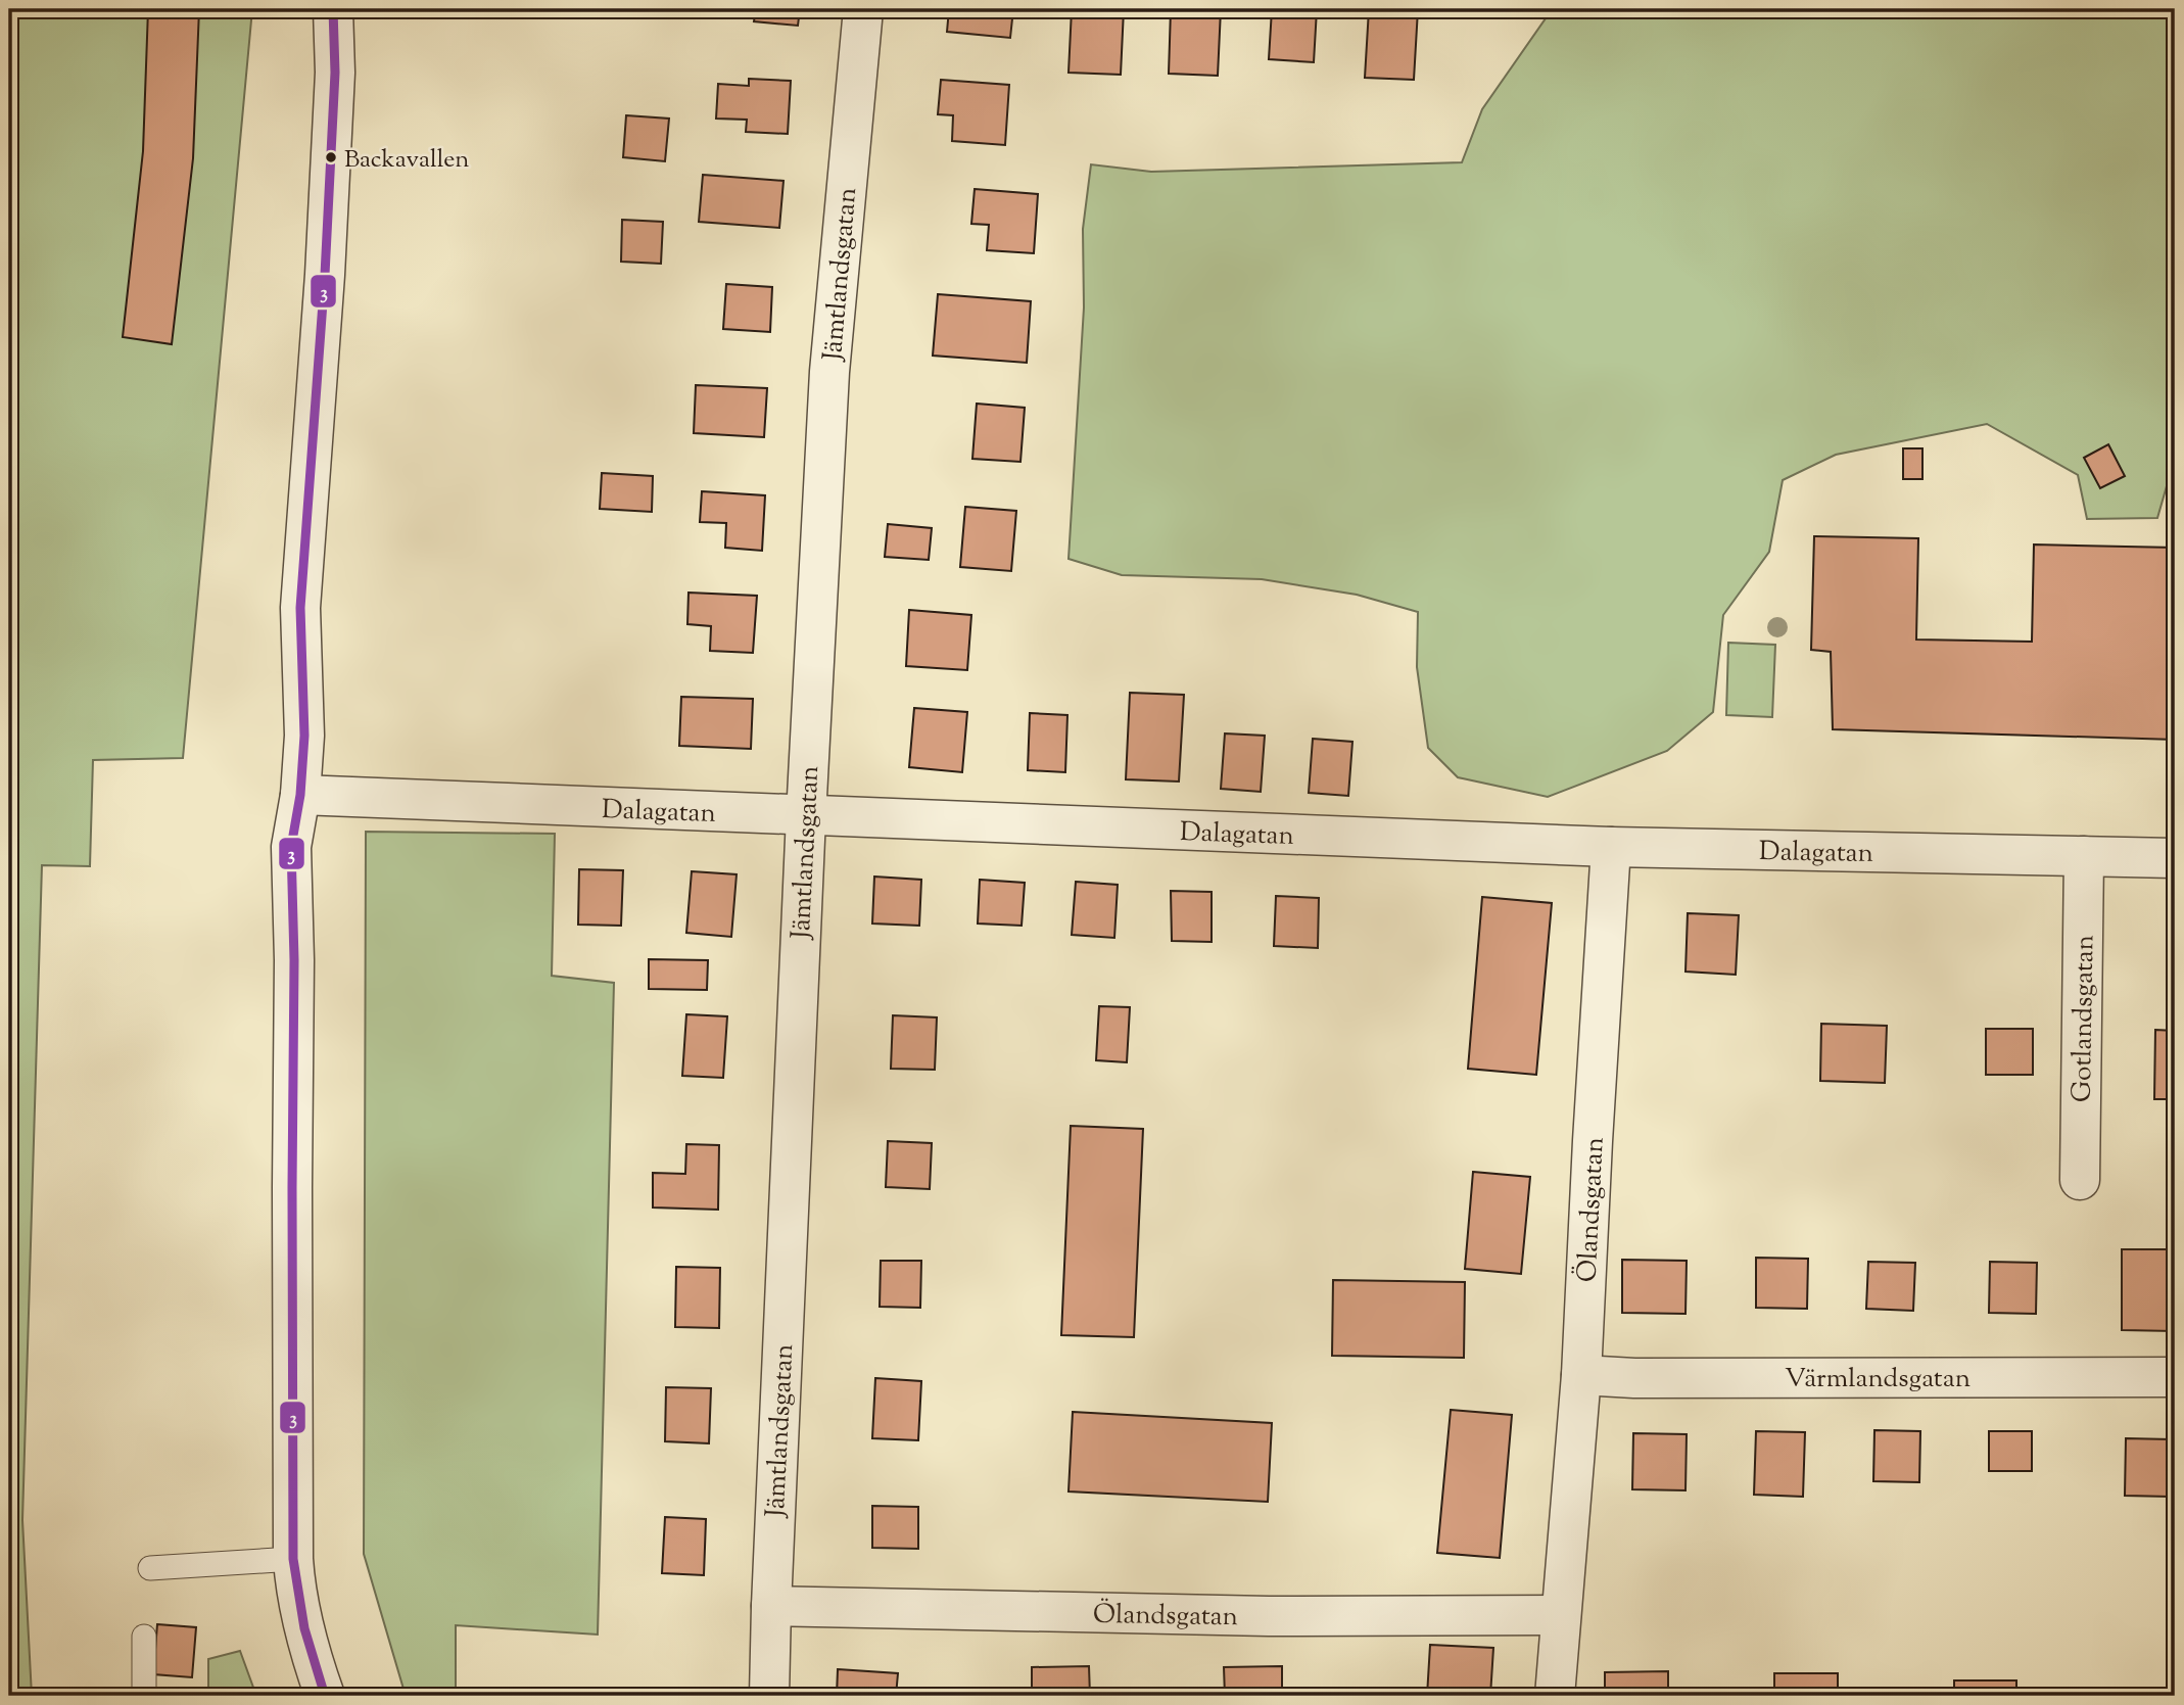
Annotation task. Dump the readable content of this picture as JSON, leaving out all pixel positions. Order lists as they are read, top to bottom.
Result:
{
  "streets": {
    "street": [
      "Jämtlandsgatan",
      "Dalagatan",
      "Gotlandsgatan",
      "Ölandsgatan",
      "Värmlandsgatan"
    ]
  },
  "crossings": [
    ["Jämtlandsgatan", "Dalagatan"],
    ["Jämtlandsgatan", "Ölandsgatan"],
    ["Dalagatan", "Gotlandsgatan"],
    ["Dalagatan", "Ölandsgatan"],
    ["Ölandsgatan", "Värmlandsgatan"]
  ],
  "places": ["Backavallen"],
  "lines": ["transit line 3"]
}
